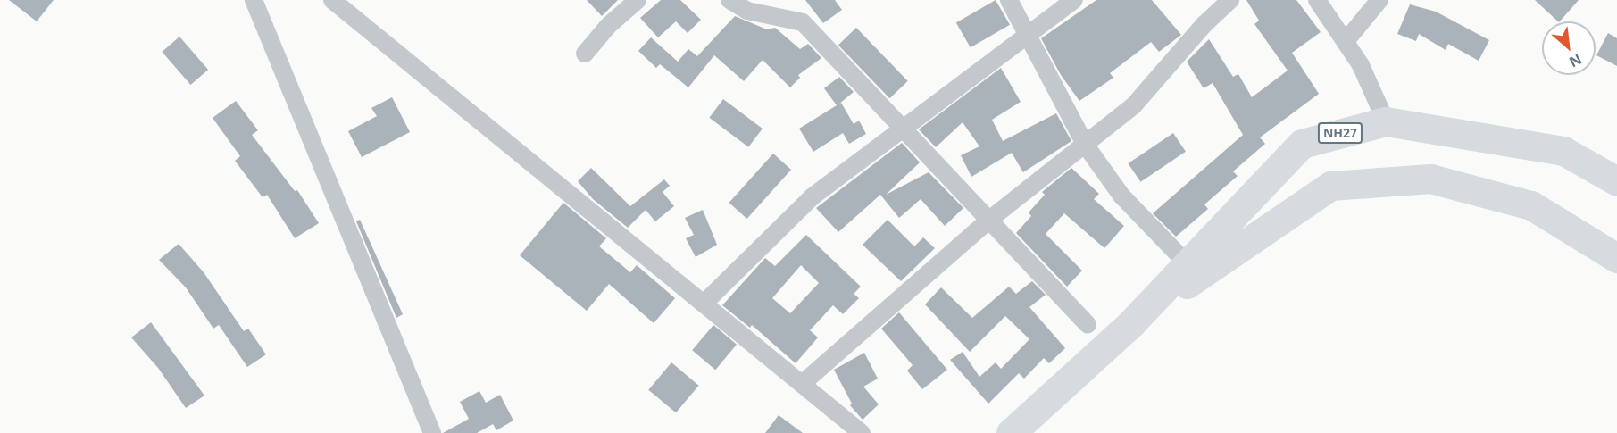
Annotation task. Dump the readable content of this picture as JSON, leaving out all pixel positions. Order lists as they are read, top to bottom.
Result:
{
  "streets": {
    "highway": ["NH27"]
  },
  "north": "bottom right"
}
